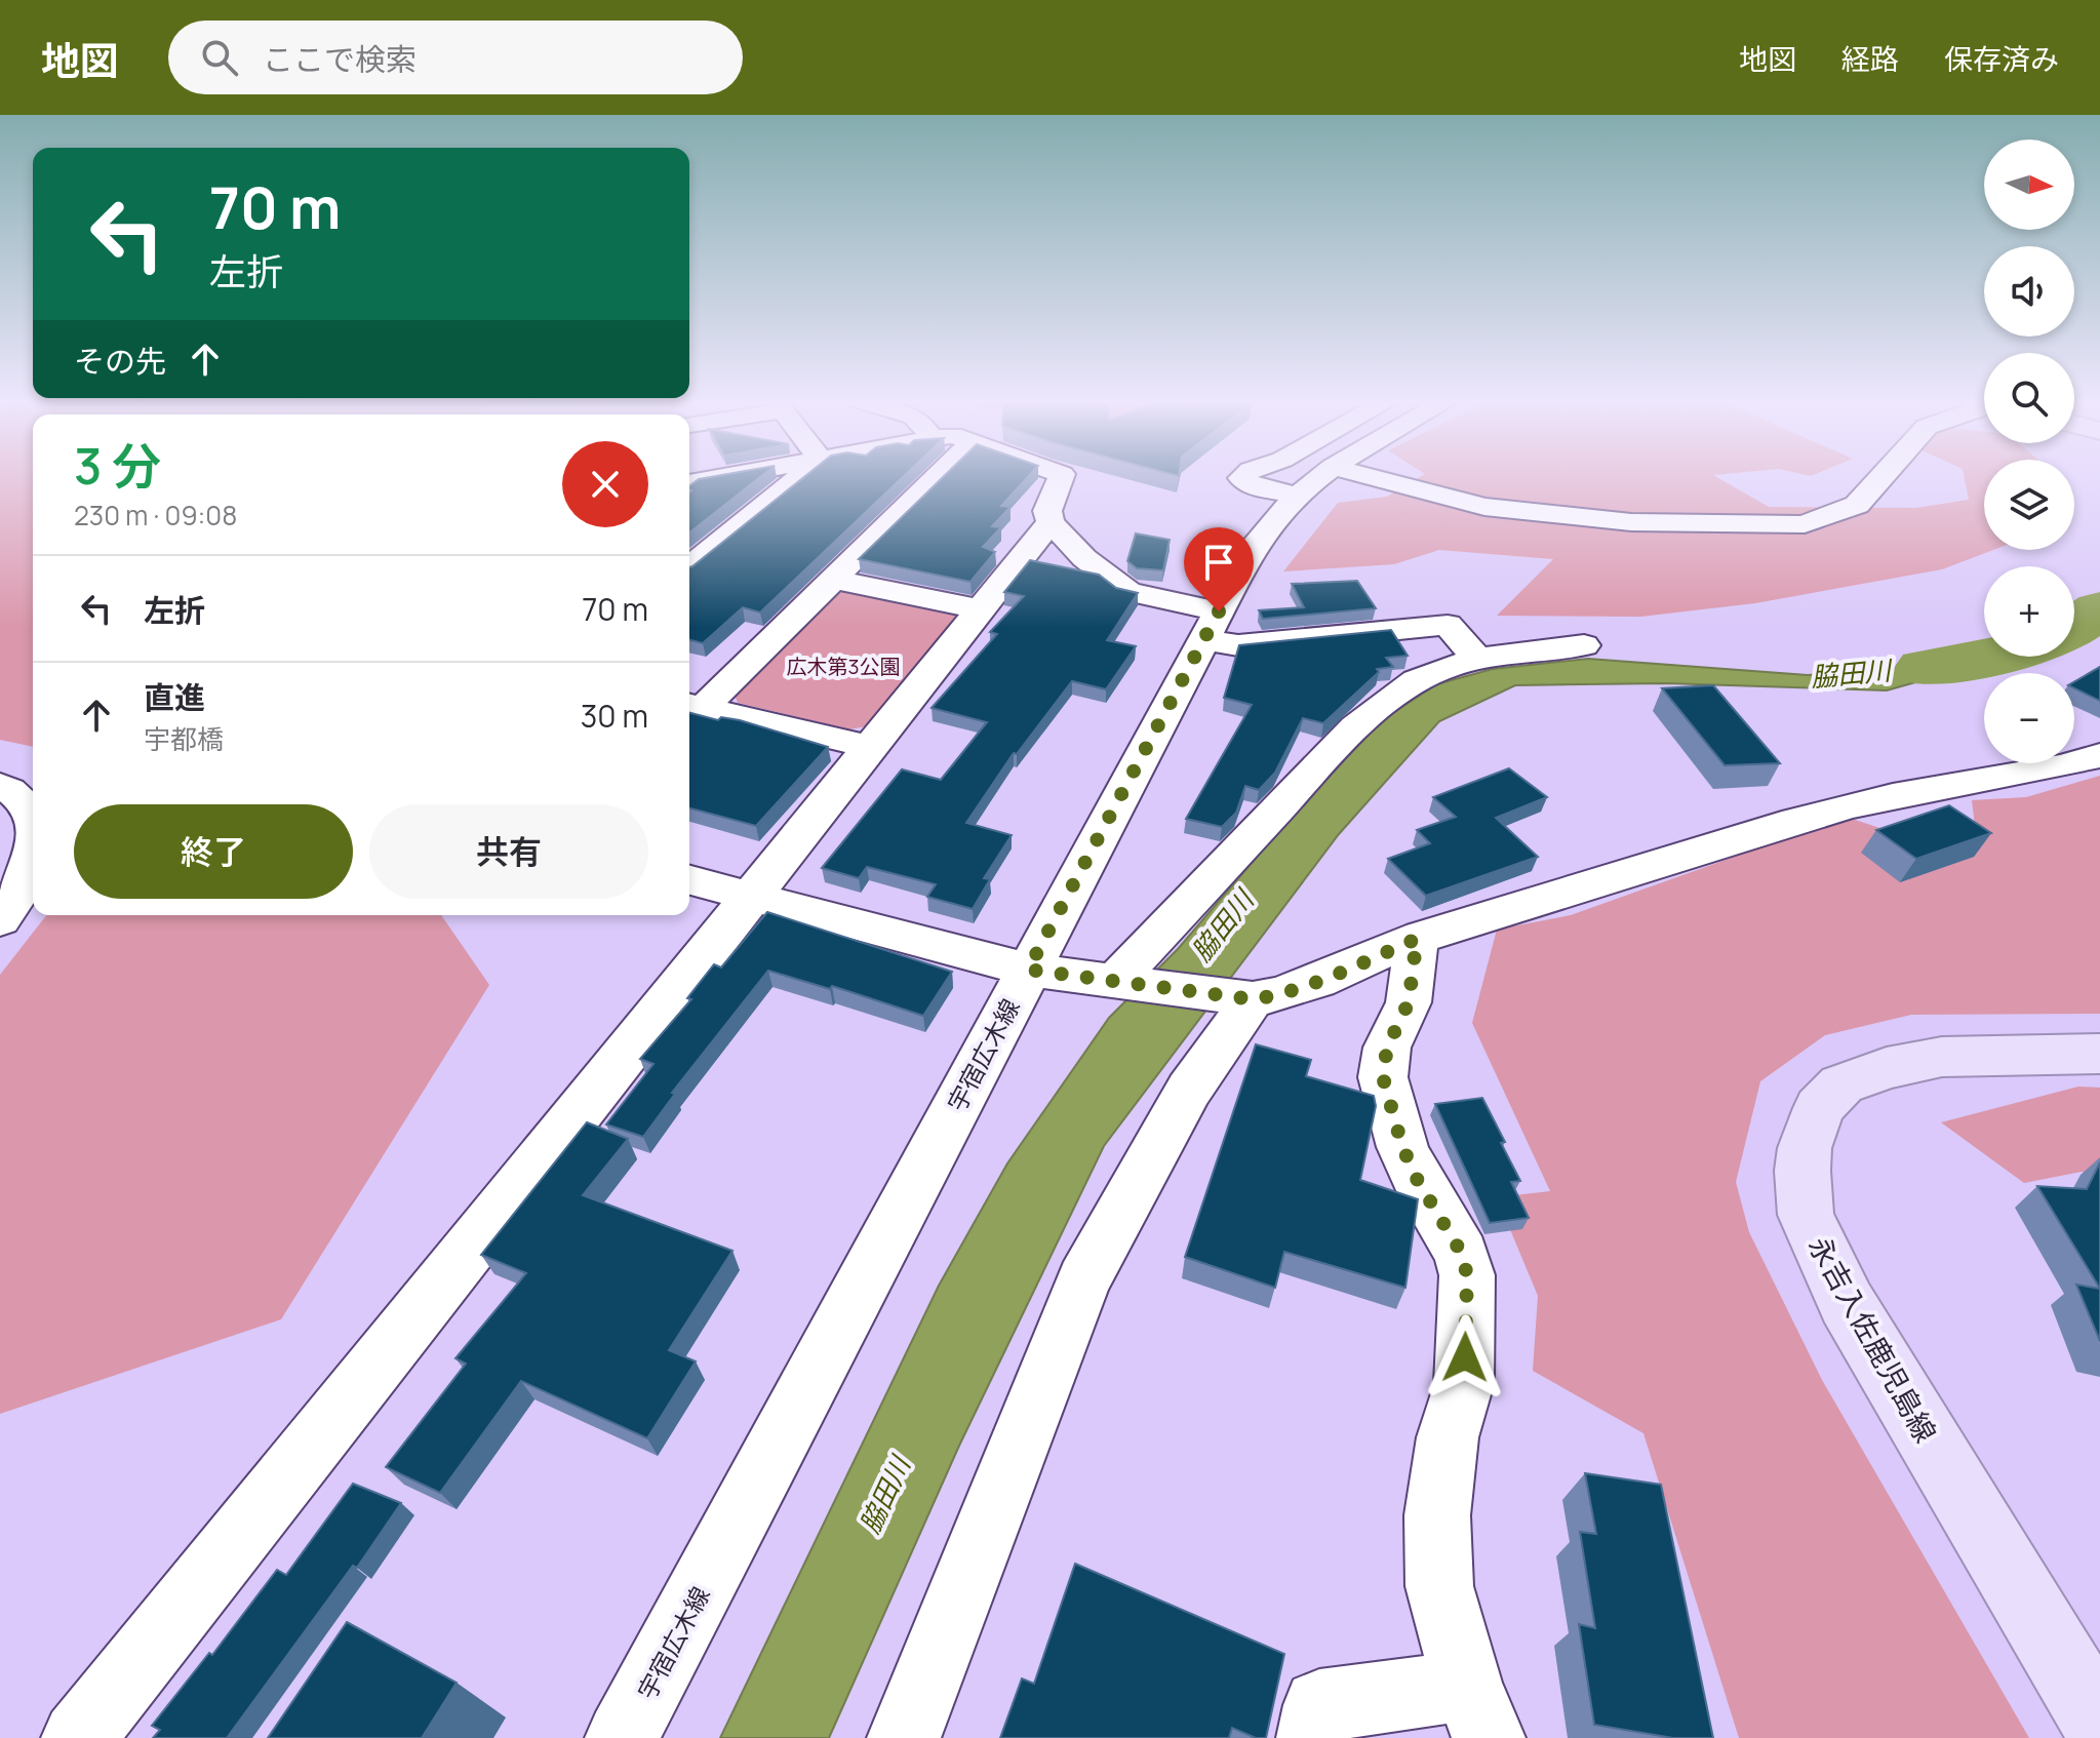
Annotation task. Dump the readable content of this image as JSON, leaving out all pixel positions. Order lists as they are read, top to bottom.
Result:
{
  "streets": {
    "main road": ["永吉入佐鹿児島線"],
    "street": ["宇宿広木線"]
  },
  "water": ["脇田川"],
  "parks": ["広木第3公園"],
  "north": "right",
  "page": {
    "header": "地図",
    "search": "ここで検索",
    "nav": ["地図", "経路", "保存済み"],
    "map_buttons": ["+", "−"],
    "turn": ["70 m", "左折"],
    "then": "その先",
    "heading": ["3 分", "230 m · 09:08"],
    "list": [
      {
        "name": "左折",
        "value": "70 m"
      },
      {
        "name": "直進",
        "note": "宇都橋",
        "value": "30 m"
      }
    ],
    "buttons": ["終了", "共有"]
  }
}
